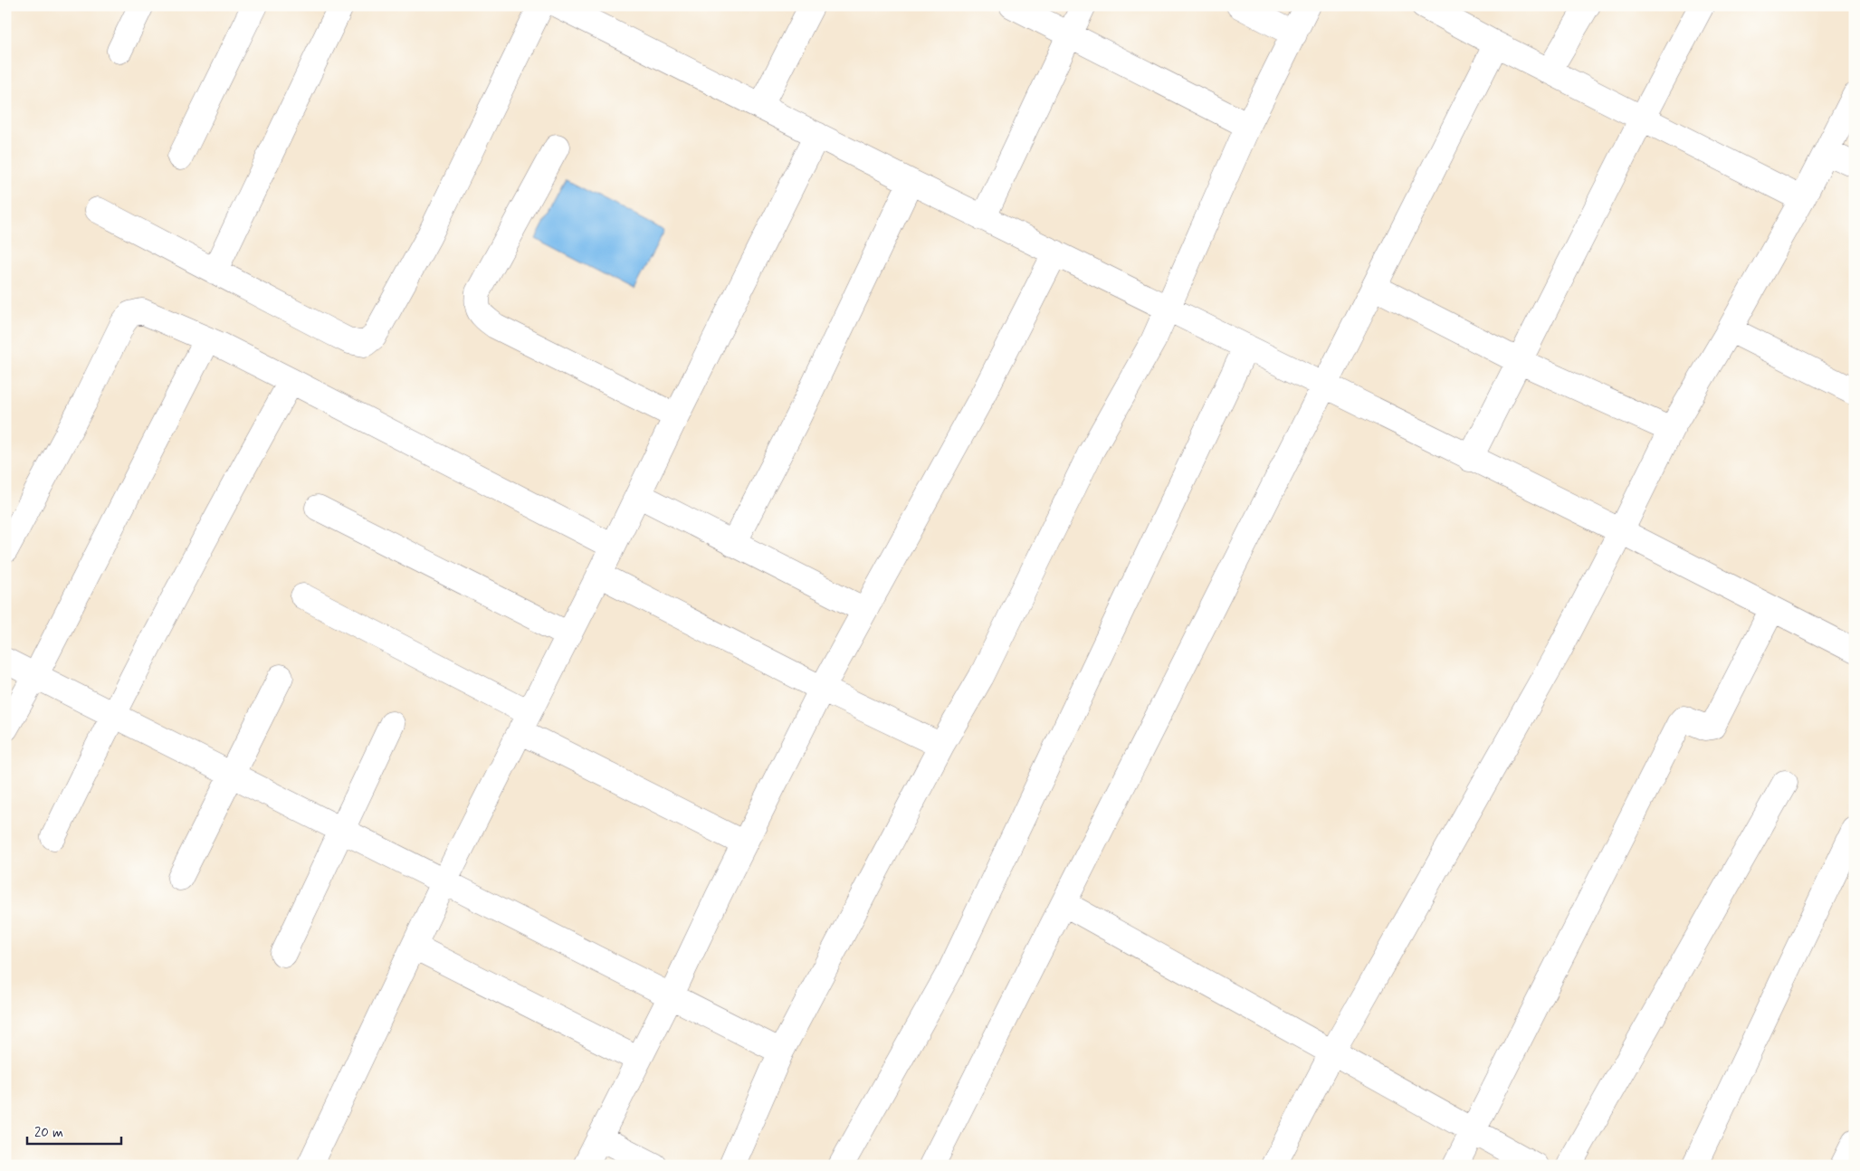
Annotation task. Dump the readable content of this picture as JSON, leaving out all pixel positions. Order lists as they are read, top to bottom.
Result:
{
  "scale_bar": "20 m"
}
